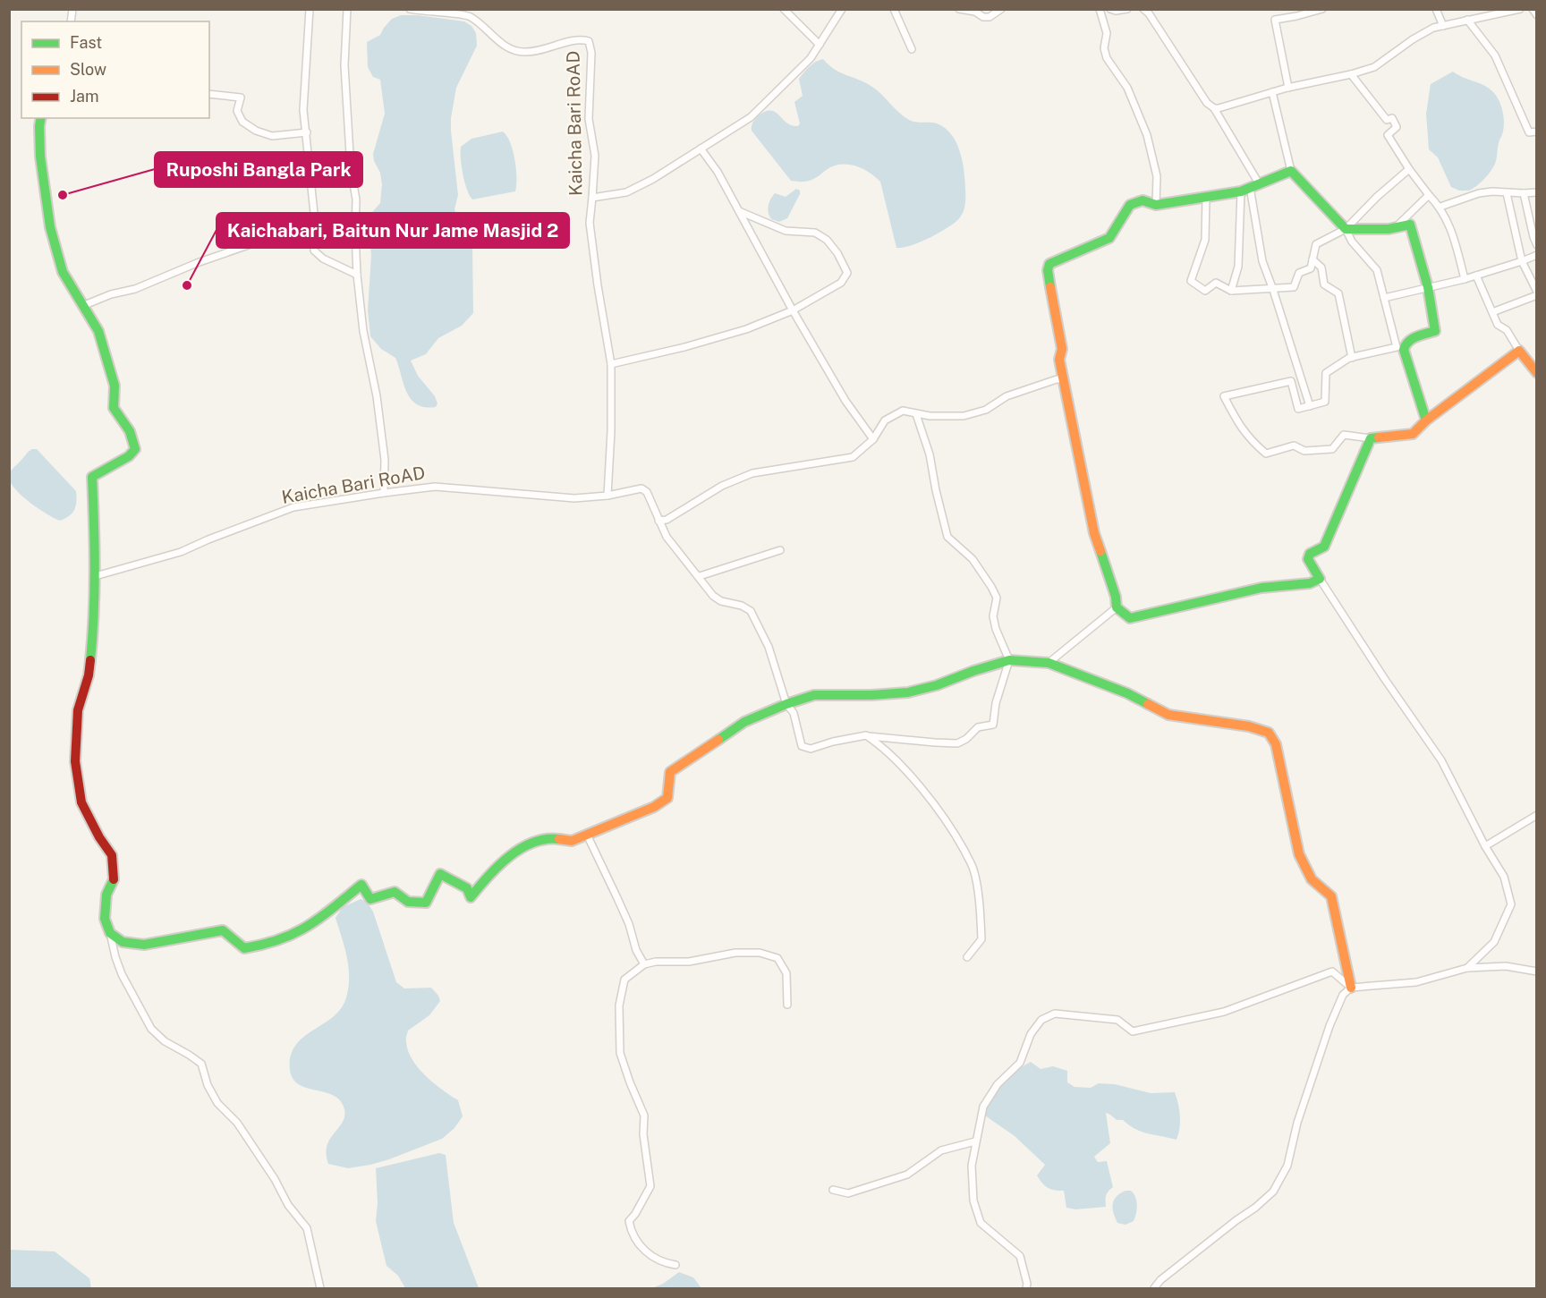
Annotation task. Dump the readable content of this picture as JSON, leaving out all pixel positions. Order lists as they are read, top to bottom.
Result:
{
  "streets": {
    "street": ["Kaicha Bari RoAD"]
  },
  "places": ["Ruposhi Bangla Park", "Kaichabari, Baitun Nur Jame Masjid 2"],
  "legend": ["Fast", "Slow", "Jam"]
}
